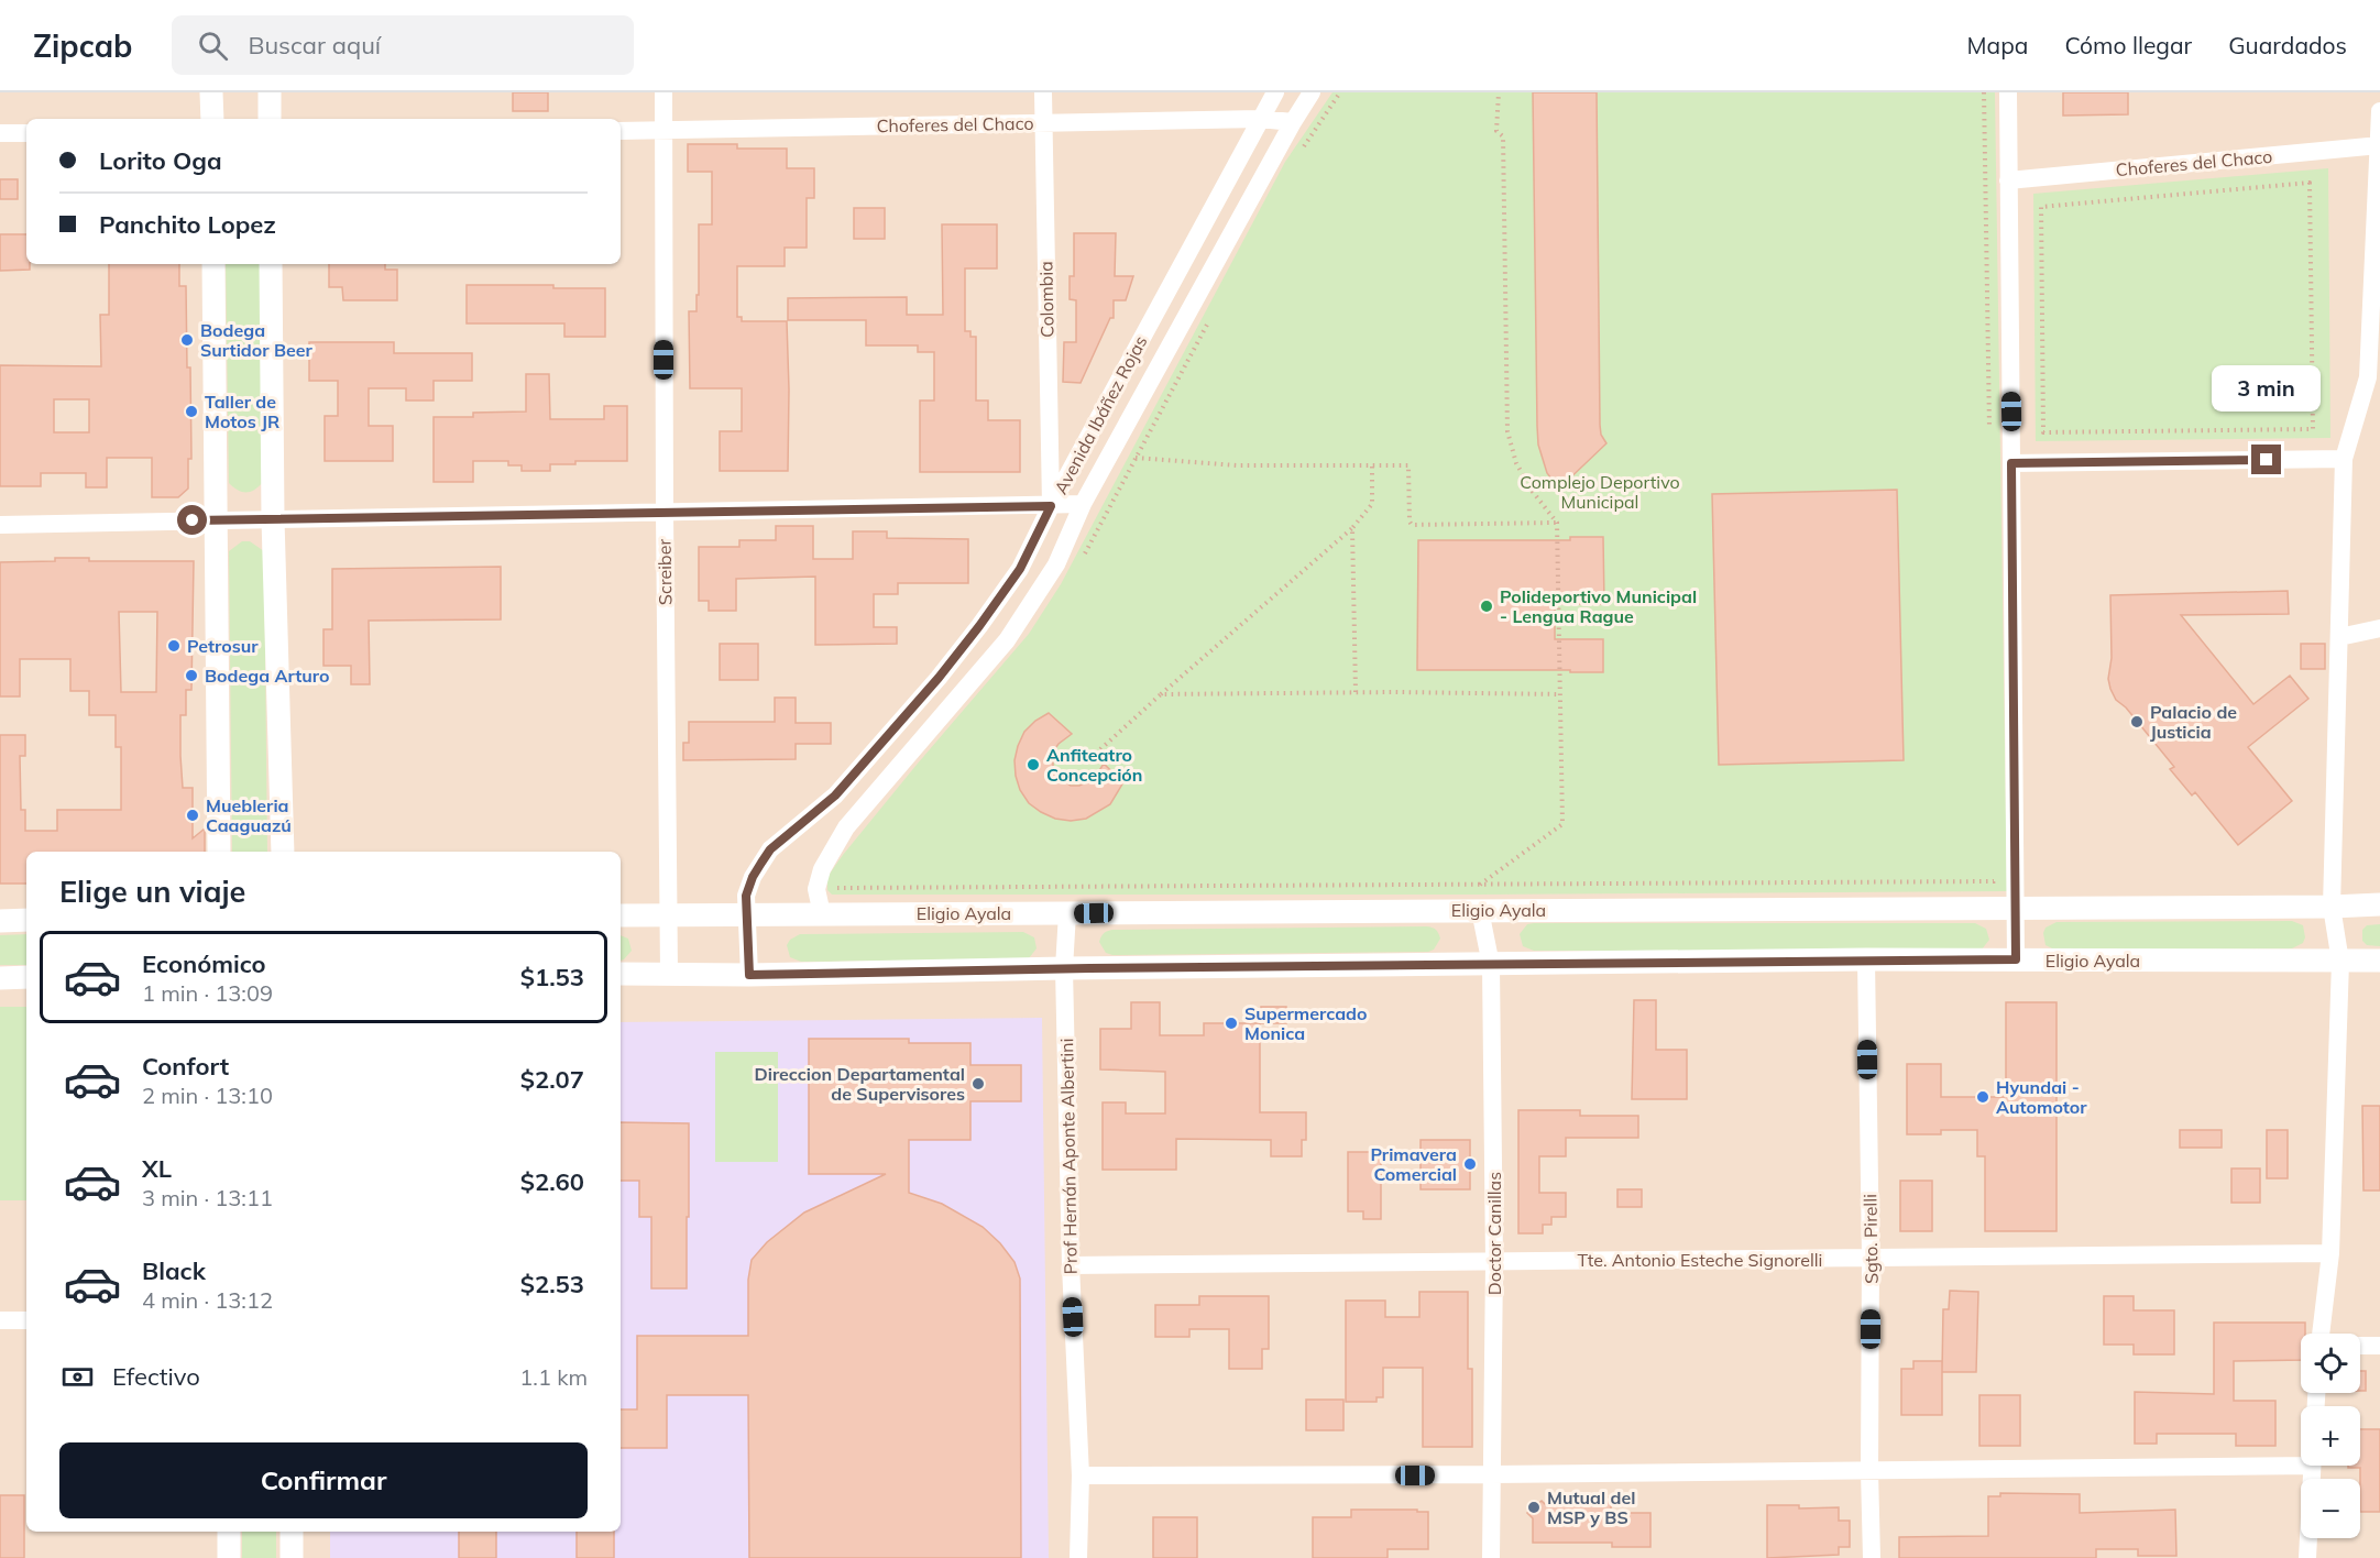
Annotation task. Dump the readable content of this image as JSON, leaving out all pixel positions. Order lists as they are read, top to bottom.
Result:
{
  "streets": {
    "street": [
      "Choferes del Chaco",
      "Colombia",
      "Avenida Ibáñez Rojas",
      "Screiber",
      "Eligio Ayala",
      "Prof Hernán Aponte Albertini",
      "Doctor Canillas",
      "Sgto. Pirelli",
      "Tte. Antonio Esteche Signorelli"
    ]
  },
  "crossings": [
    ["Choferes del Chaco", "Colombia"],
    ["Choferes del Chaco", "Avenida Ibáñez Rojas"],
    ["Choferes del Chaco", "Screiber"],
    ["Colombia", "Avenida Ibáñez Rojas"],
    ["Avenida Ibáñez Rojas", "Eligio Ayala"],
    ["Screiber", "Eligio Ayala"],
    ["Eligio Ayala", "Prof Hernán Aponte Albertini"],
    ["Eligio Ayala", "Doctor Canillas"],
    ["Eligio Ayala", "Sgto. Pirelli"],
    ["Prof Hernán Aponte Albertini", "Tte. Antonio Esteche Signorelli"],
    ["Doctor Canillas", "Tte. Antonio Esteche Signorelli"],
    ["Sgto. Pirelli", "Tte. Antonio Esteche Signorelli"]
  ],
  "parks": ["Complejo Deportivo Municipal"],
  "places": [
    "Bodega Surtidor Beer",
    "Taller de Motos JR",
    "Polideportivo Municipal - Lengua Rague",
    "Petrosur",
    "Bodega Arturo",
    "Palacio de Justicia",
    "Anfiteatro Concepción",
    "Muebleria Caaguazú",
    "Supermercado Monica",
    "Direccion Departamental de Supervisores",
    "Hyundai - Automotor",
    "Primavera Comercial",
    "Mutual del MSP y BS"
  ],
  "page": {
    "header": "Zipcab",
    "search": "Buscar aquí",
    "nav": ["Mapa", "Cómo llegar", "Guardados"],
    "banner": ["Lorito Oga", "Panchito Lopez"],
    "bubble": "3 min",
    "heading": "Elige un viaje",
    "list": [
      {
        "name": "Económico",
        "note": "1 min · 13:09",
        "value": "$1.53"
      },
      {
        "name": "Confort",
        "note": "2 min · 13:10",
        "value": "$2.07"
      },
      {
        "name": "XL",
        "note": "3 min · 13:11",
        "value": "$2.60"
      },
      {
        "name": "Black",
        "note": "4 min · 13:12",
        "value": "$2.53"
      }
    ],
    "map_buttons": ["+", "−"],
    "pay": ["Efectivo", "1.1 km"],
    "buttons": "Confirmar"
  }
}
